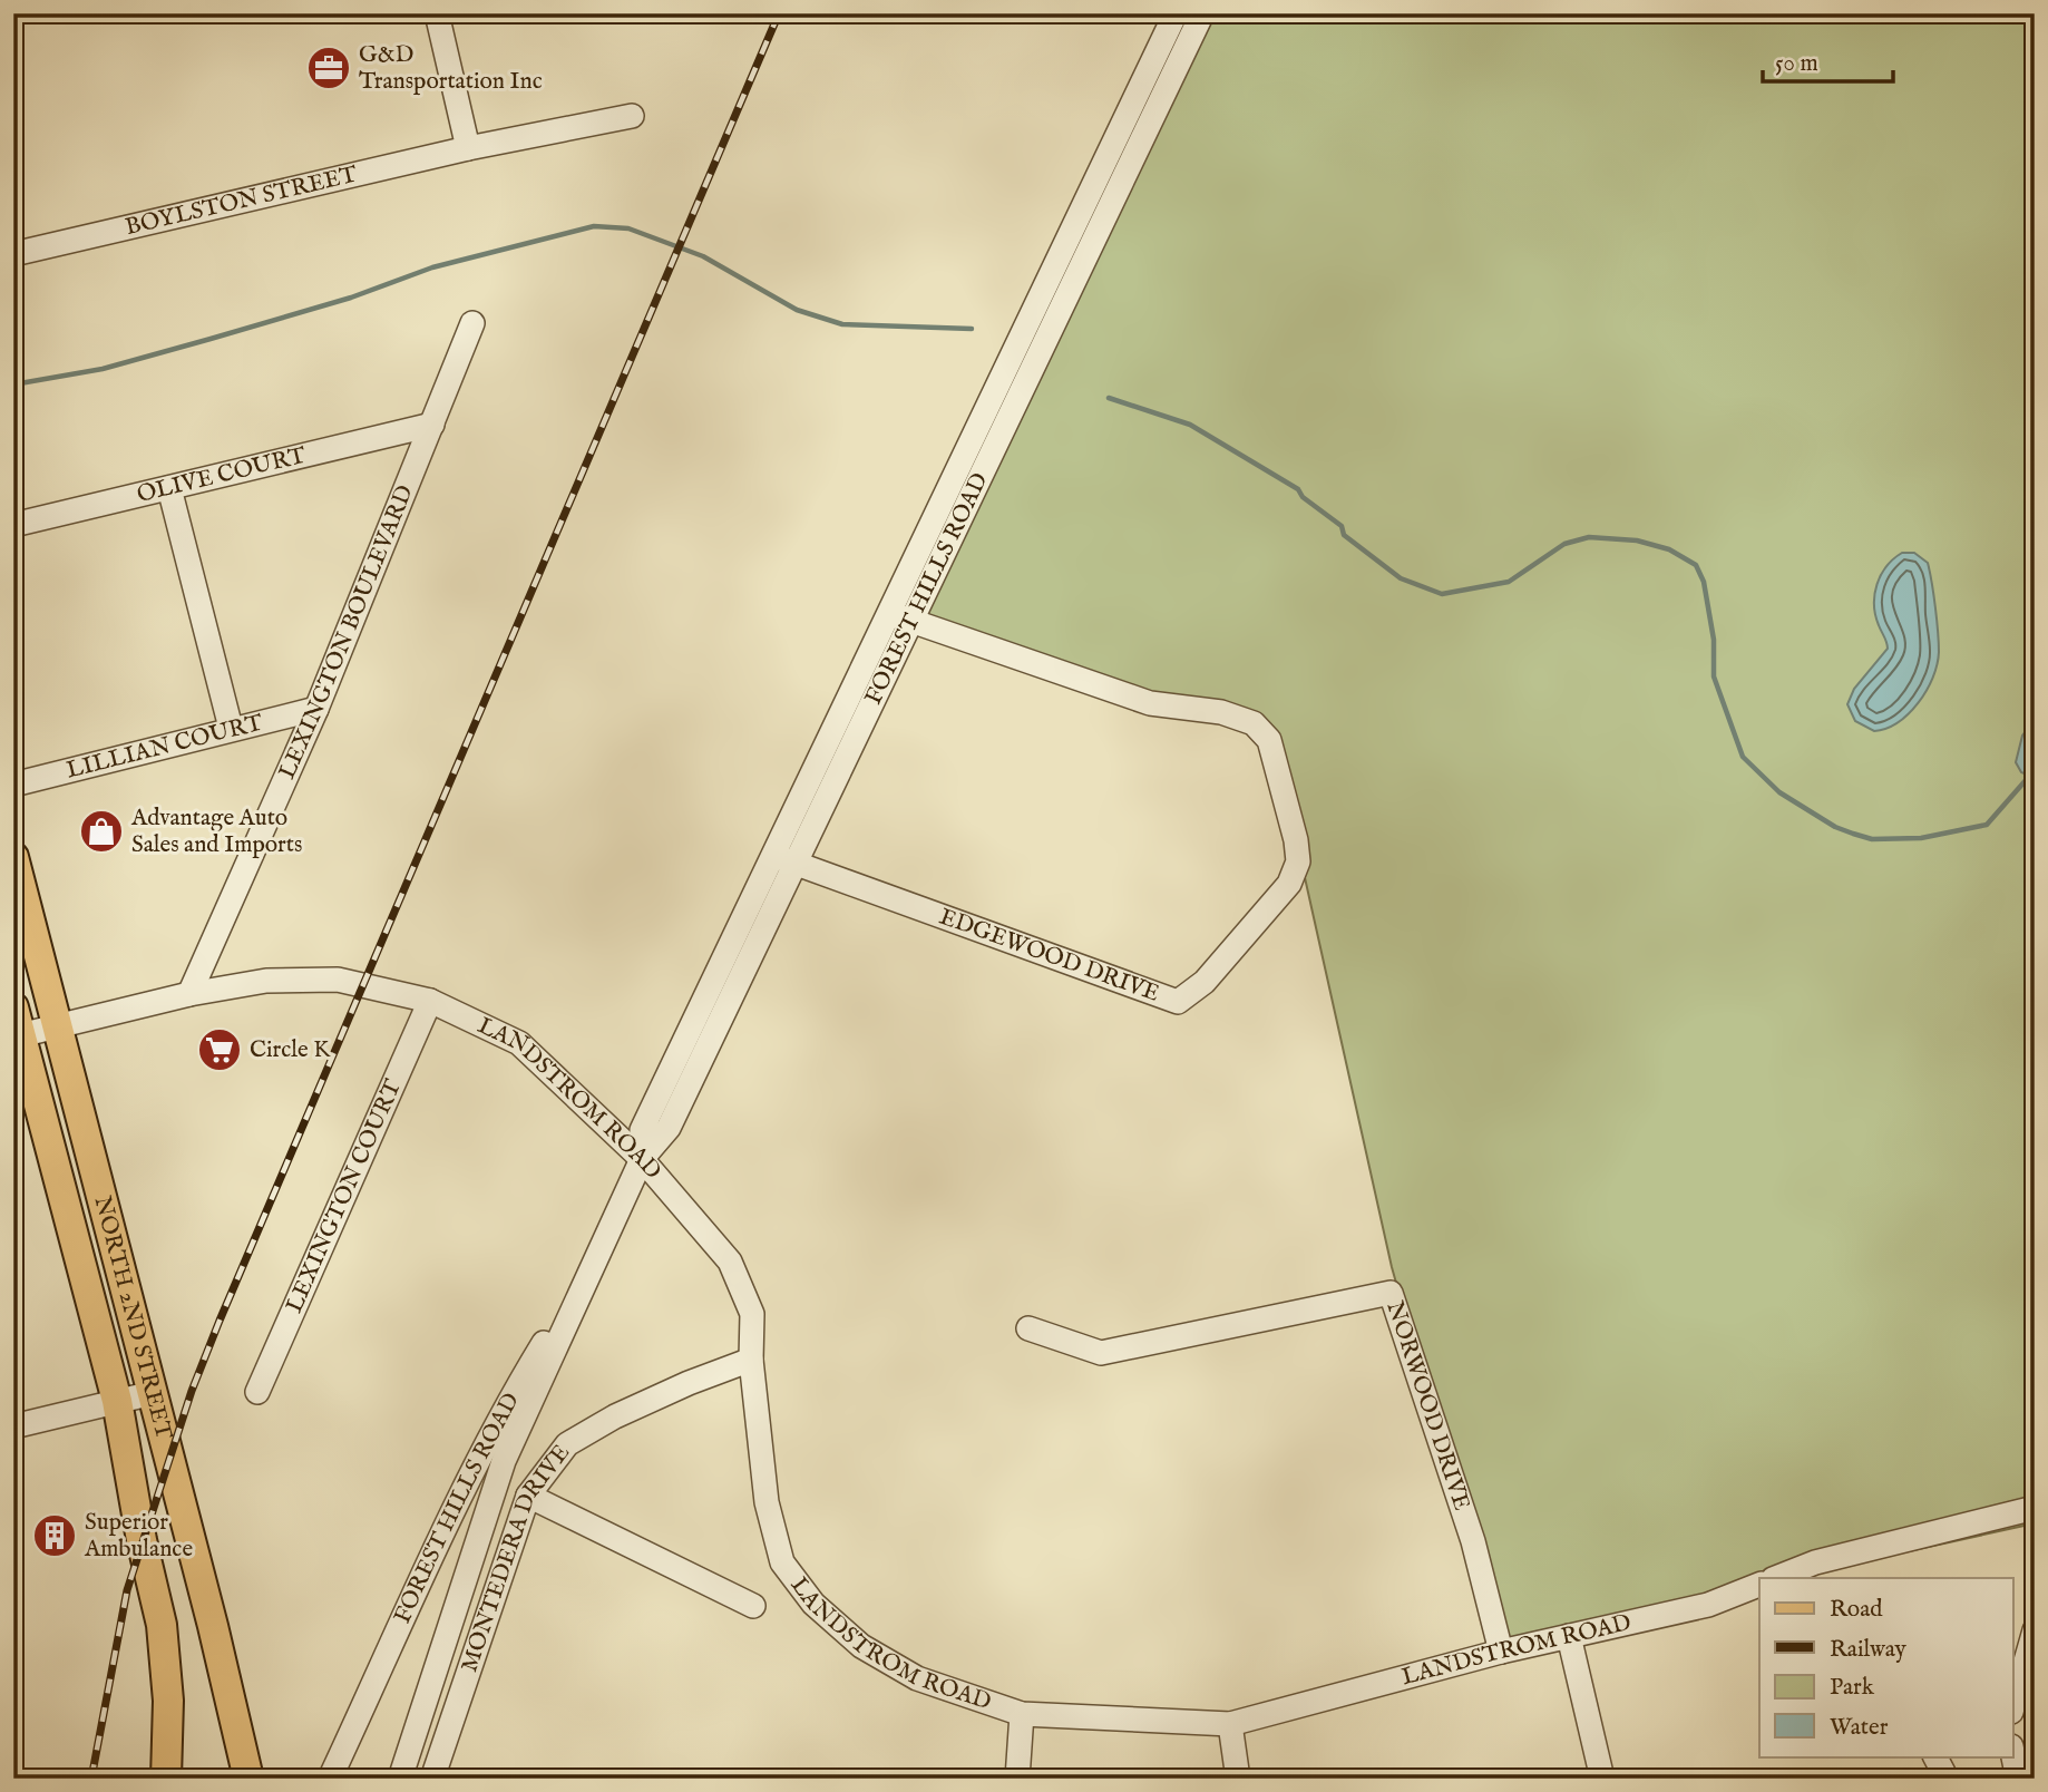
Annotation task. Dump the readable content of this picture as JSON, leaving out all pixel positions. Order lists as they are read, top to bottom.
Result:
{
  "streets": {
    "main road": ["NORTH 2ND STREET"],
    "street": [
      "BOYLSTON STREET",
      "OLIVE COURT",
      "FOREST HILLS ROAD",
      "LEXINGTON BOULEVARD",
      "LILLIAN COURT",
      "EDGEWOOD DRIVE",
      "LANDSTROM ROAD",
      "LEXINGTON COURT",
      "NORWOOD DRIVE",
      "MONTEDERA DRIVE"
    ]
  },
  "crossings": [
    ["OLIVE COURT", "LEXINGTON BOULEVARD"],
    ["FOREST HILLS ROAD", "EDGEWOOD DRIVE"],
    ["FOREST HILLS ROAD", "LANDSTROM ROAD"],
    ["LEXINGTON BOULEVARD", "LILLIAN COURT"],
    ["LEXINGTON BOULEVARD", "LANDSTROM ROAD"],
    ["LANDSTROM ROAD", "LEXINGTON COURT"],
    ["LANDSTROM ROAD", "NORWOOD DRIVE"],
    ["LANDSTROM ROAD", "MONTEDERA DRIVE"]
  ],
  "places": {
    "office": ["G&D Transportation Inc"],
    "shop": ["Advantage Auto Sales and Imports"],
    "supermarket": ["Circle K"],
    "building": ["Superior Ambulance"]
  },
  "legend": [
    "Road",
    "Railway",
    "Park",
    "Water"
  ],
  "scale_bar": "50 m"
}
